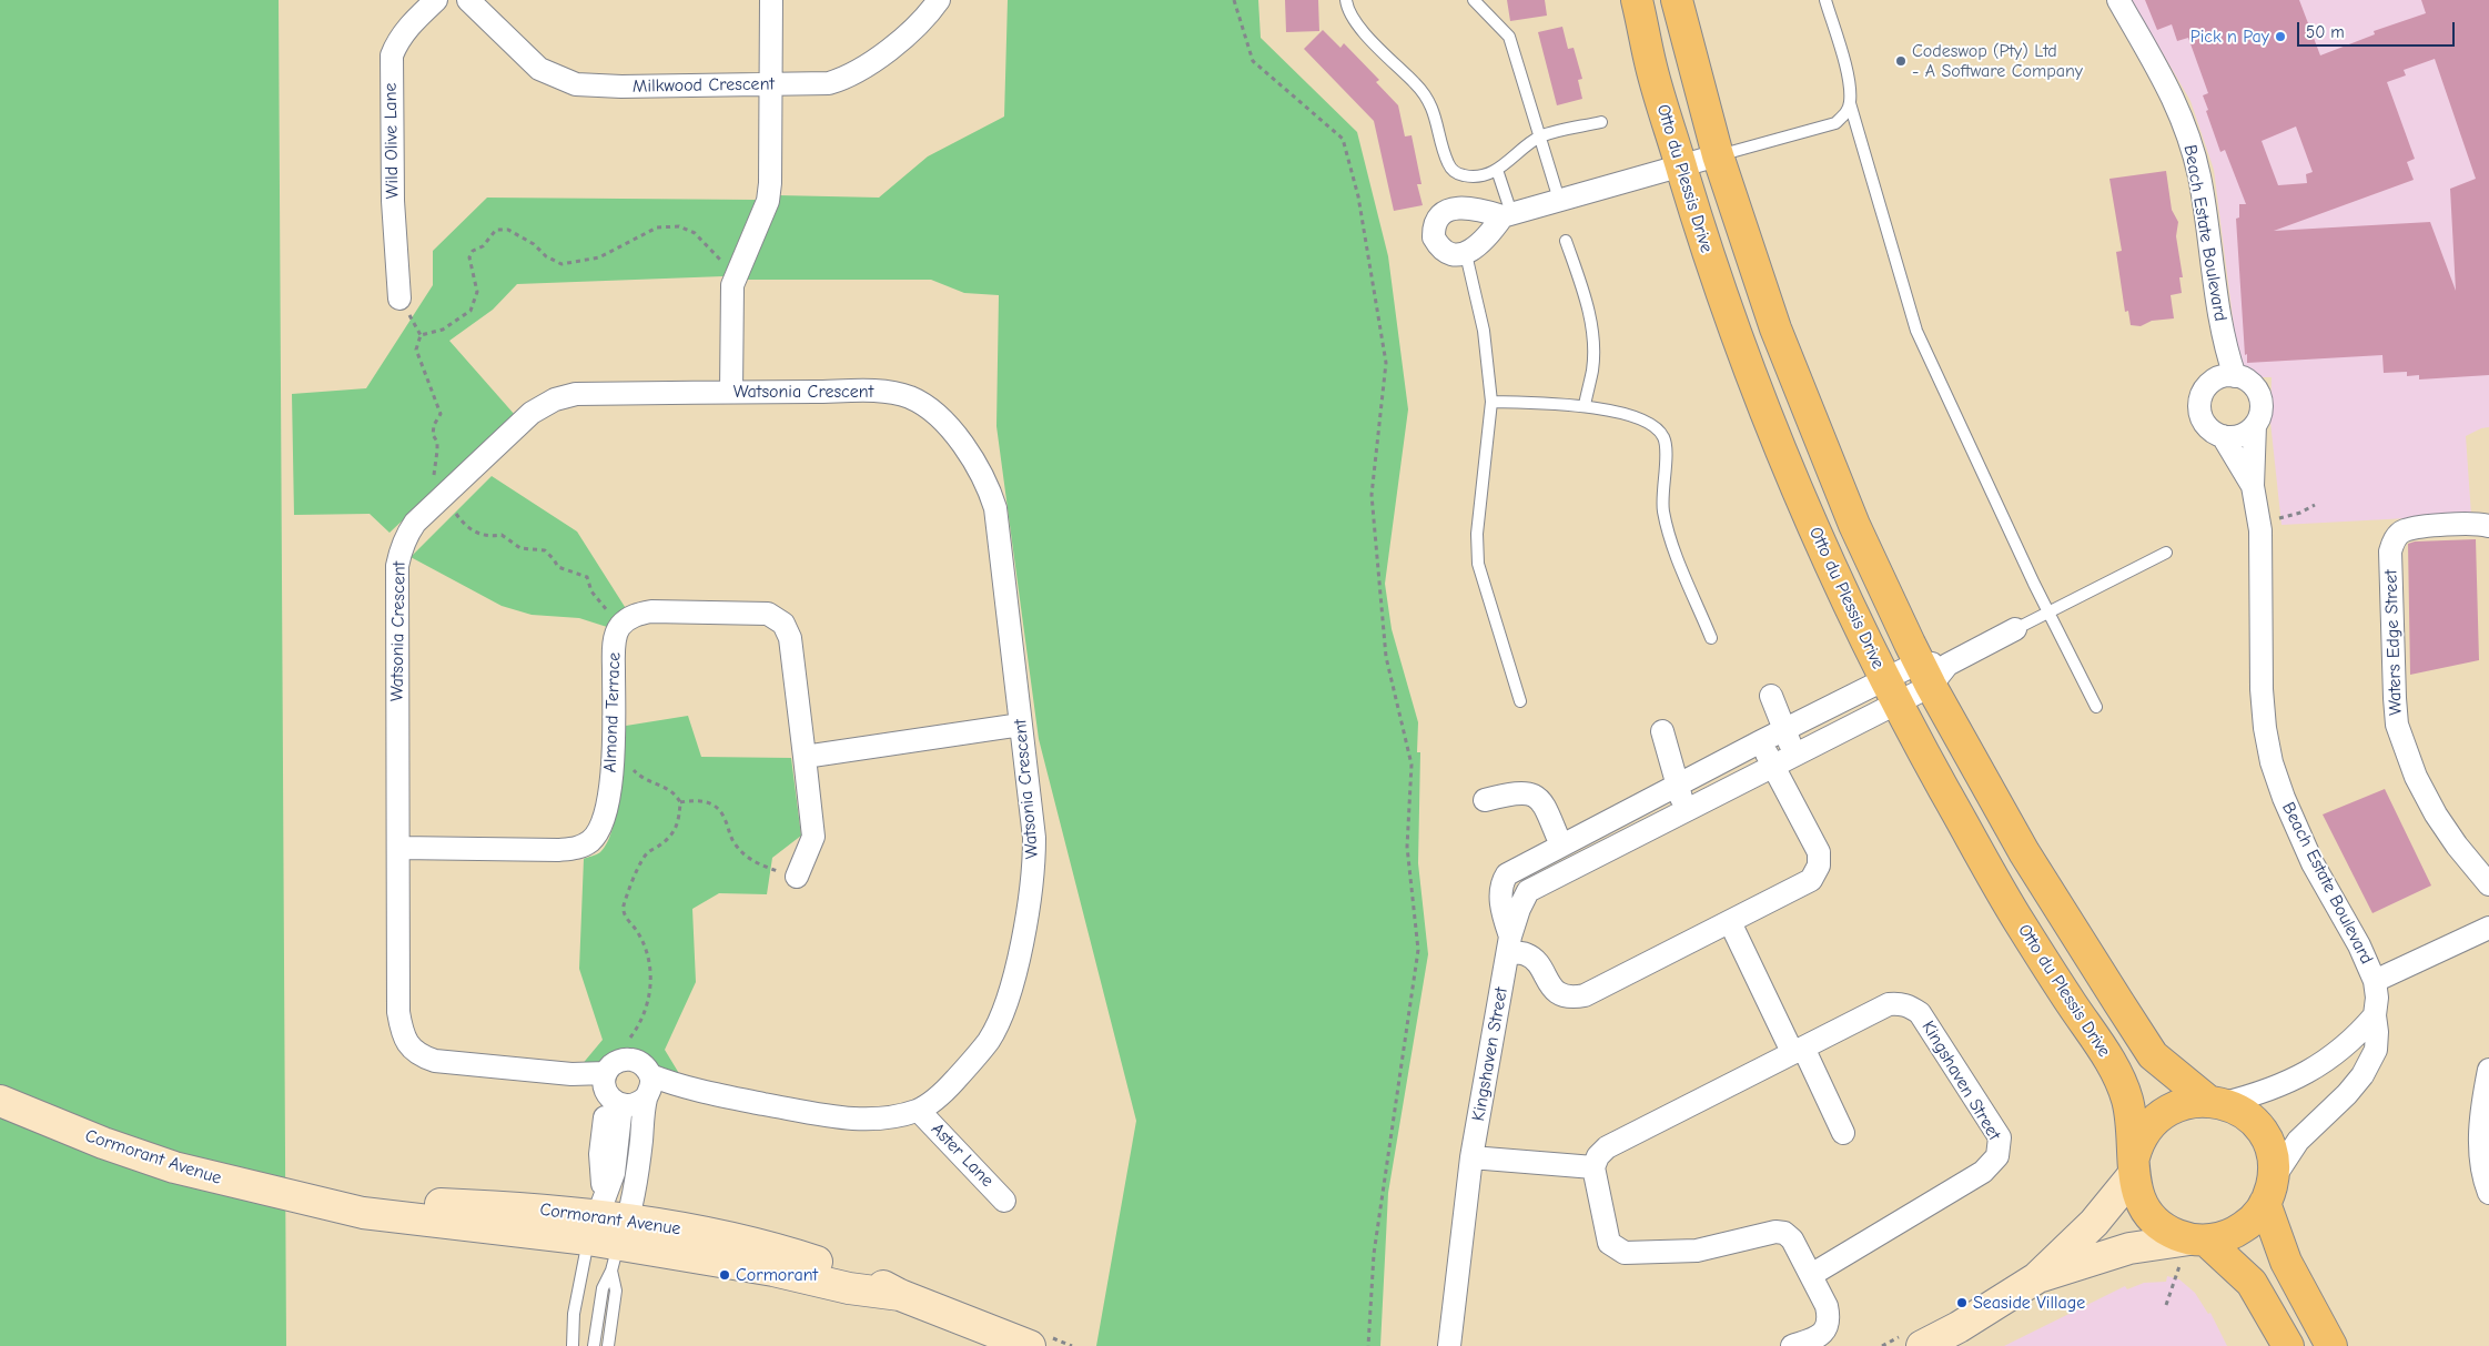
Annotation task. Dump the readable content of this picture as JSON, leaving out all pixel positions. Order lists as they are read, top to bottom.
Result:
{
  "streets": {
    "main road": ["Otto du Plessis Drive"],
    "street": [
      "Milkwood Crescent",
      "Wild Olive Lane",
      "Beach Estate Boulevard",
      "Watsonia Crescent",
      "Waters Edge Street",
      "Almond Terrace",
      "Kingshaven Street",
      "Aster Lane",
      "Cormorant Avenue"
    ]
  },
  "crossings": [
    ["Otto du Plessis Drive", "Beach Estate Boulevard"],
    ["Otto du Plessis Drive", "Kingshaven Street"],
    ["Watsonia Crescent", "Almond Terrace"],
    ["Watsonia Crescent", "Aster Lane"]
  ],
  "places": [
    "Pick n Pay",
    "Codeswop (Pty) Ltd - A Software Company",
    "Cormorant",
    "Seaside Village"
  ],
  "scale_bar": "50 m"
}
